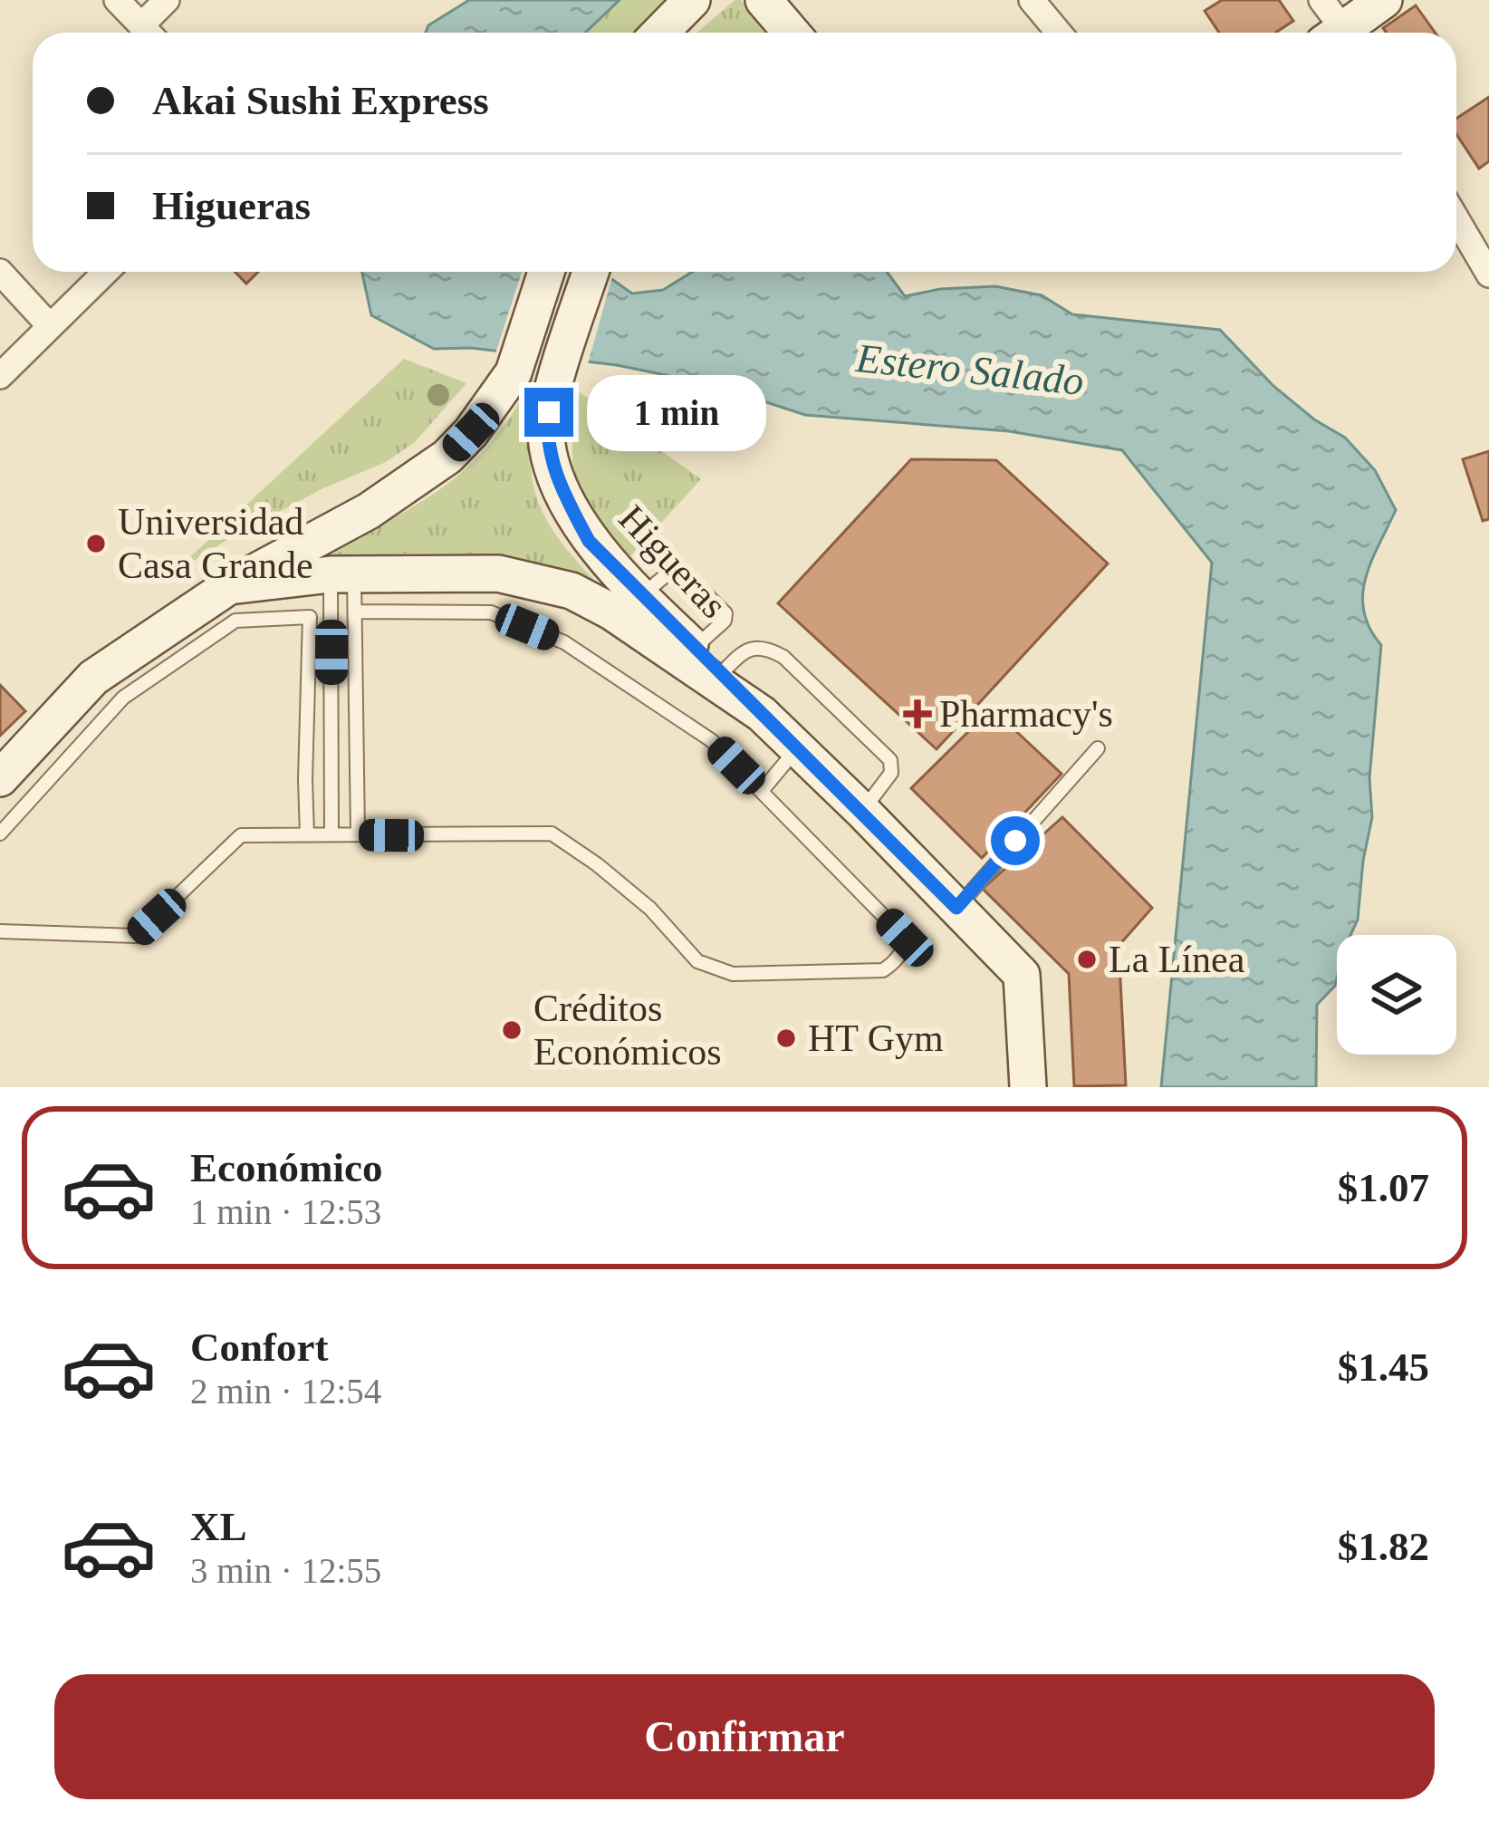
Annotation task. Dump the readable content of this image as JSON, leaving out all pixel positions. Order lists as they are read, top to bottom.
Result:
{
  "streets": {
    "street": ["Higueras"]
  },
  "water": ["Estero Salado"],
  "places": {
    "other": [
      "Universidad Casa Grande",
      "La Línea",
      "Créditos Económicos",
      "HT Gym"
    ],
    "health": ["Pharmacy's"]
  },
  "page": {
    "banner": ["Akai Sushi Express", "Higueras"],
    "bubble": "1 min",
    "list": [
      {
        "name": "Económico",
        "note": "1 min · 12:53",
        "value": "$1.07"
      },
      {
        "name": "Confort",
        "note": "2 min · 12:54",
        "value": "$1.45"
      },
      {
        "name": "XL",
        "note": "3 min · 12:55",
        "value": "$1.82"
      }
    ],
    "buttons": "Confirmar"
  }
}
